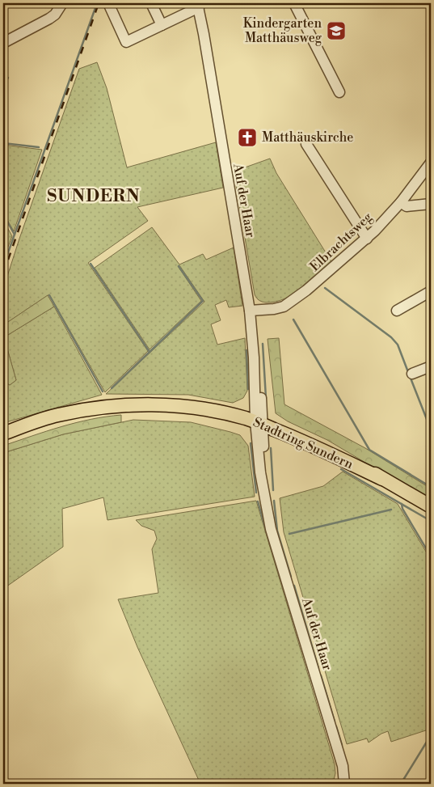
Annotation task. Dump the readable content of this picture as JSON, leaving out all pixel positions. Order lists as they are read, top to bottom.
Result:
{
  "streets": {
    "main road": ["Stadtring Sundern"],
    "street": ["Auf der Haar", "Elbrachtsweg"]
  },
  "crossings": [
    ["Auf der Haar", "Elbrachtsweg"],
    ["Auf der Haar", "Stadtring Sundern"]
  ],
  "districts": ["SUNDERN"],
  "places": {
    "school or university": ["Kindergarten Matthäusweg"],
    "church": ["Matthäuskirche"]
  }
}
